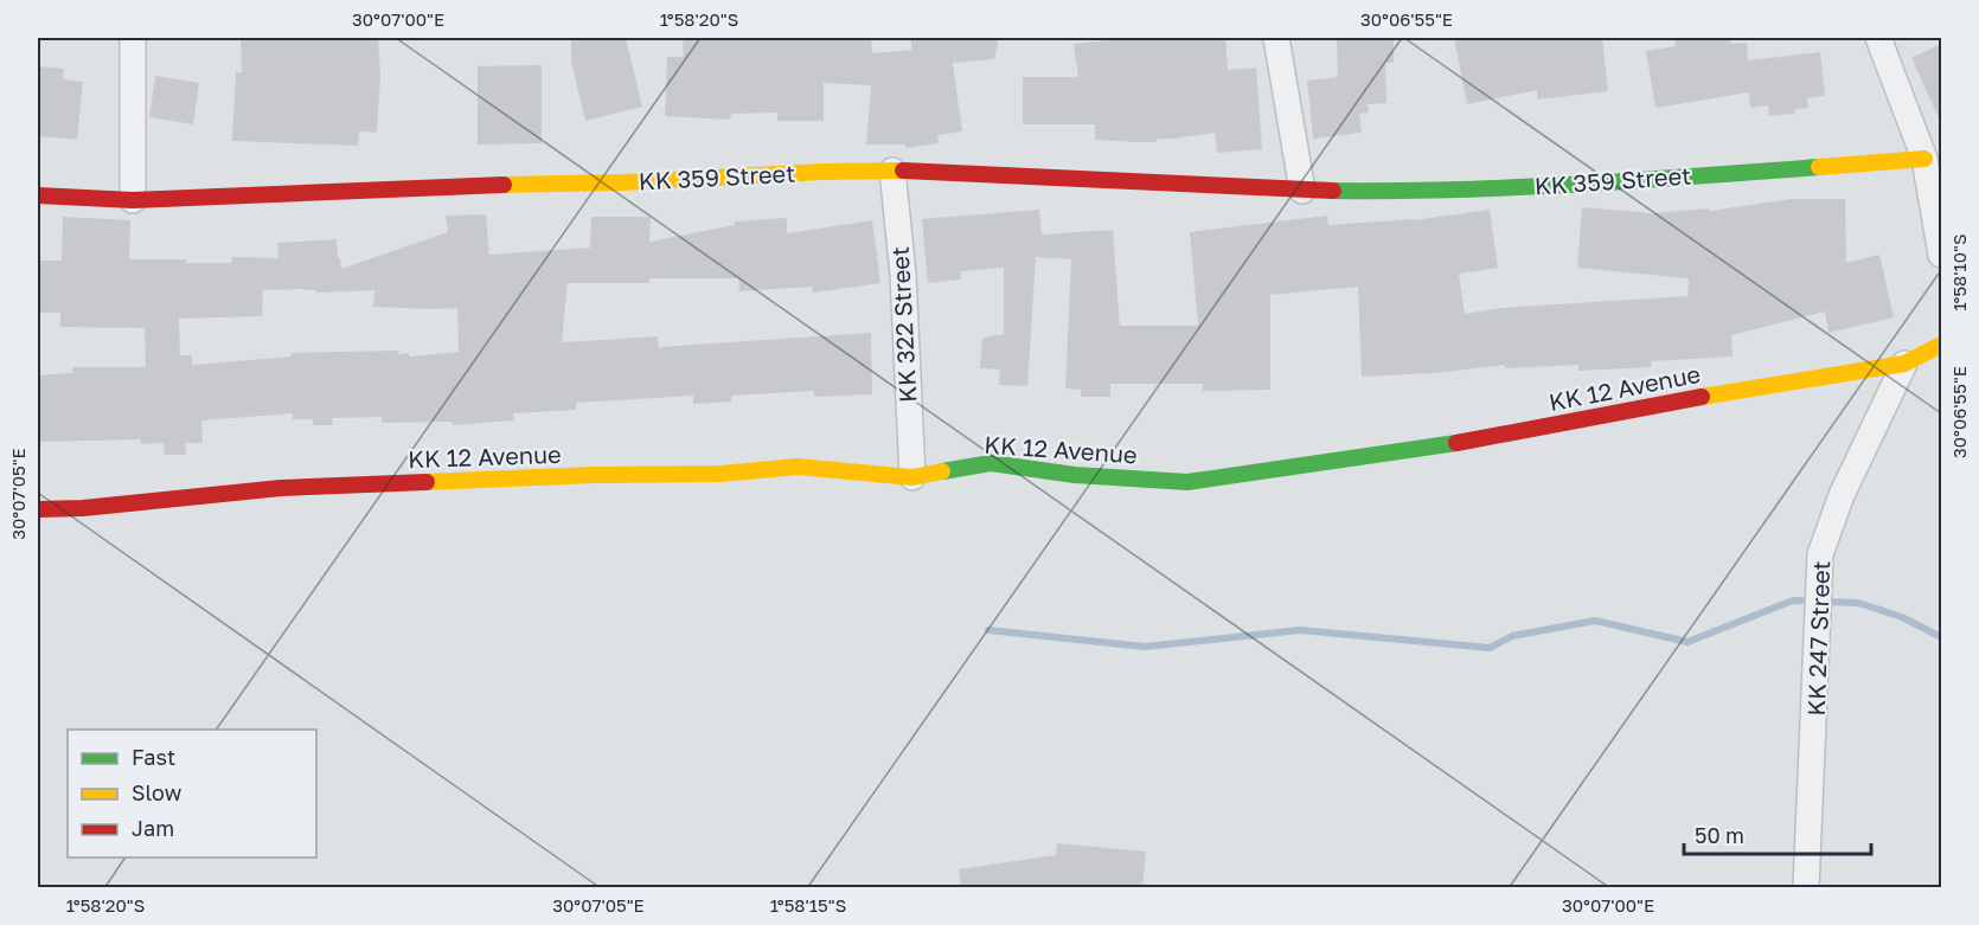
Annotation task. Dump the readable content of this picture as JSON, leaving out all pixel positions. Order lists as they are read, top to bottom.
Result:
{
  "streets": {
    "main road": ["KK 359 Street", "KK 12 Avenue"],
    "street": ["KK 322 Street", "KK 247 Street"]
  },
  "crossings": [
    ["KK 359 Street", "KK 322 Street"],
    ["KK 322 Street", "KK 12 Avenue"],
    ["KK 12 Avenue", "KK 247 Street"]
  ],
  "legend": ["Fast", "Slow", "Jam"],
  "scale_bar": "50 m",
  "coordinates": [
    "30°07'00\"E",
    "1°58'20\"S",
    "30°06'55\"E",
    "1°58'10\"S",
    "30°07'05\"E",
    "1°58'15\"S"
  ]
}
